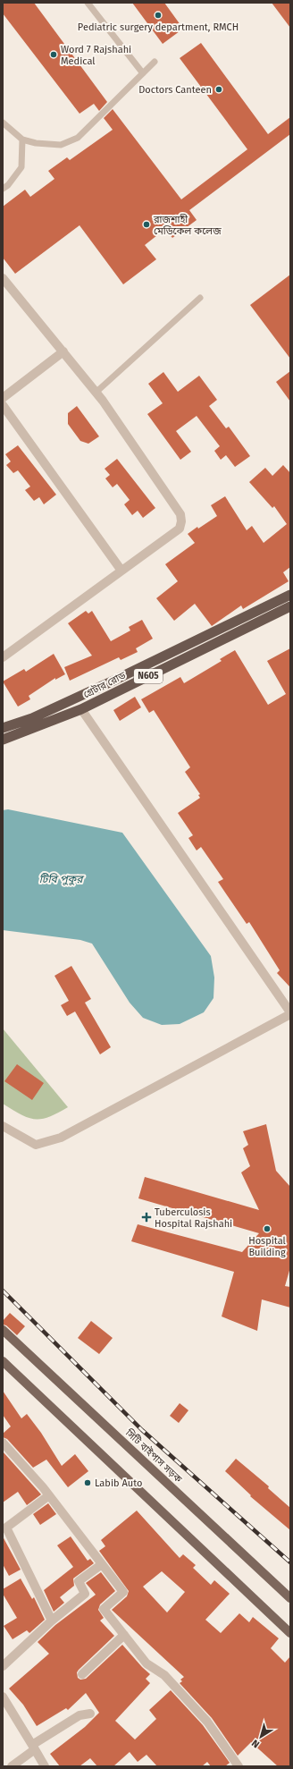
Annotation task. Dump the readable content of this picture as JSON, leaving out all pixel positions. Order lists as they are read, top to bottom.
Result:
{
  "streets": {
    "highway": ["N605", "গ্রেটার রোড"],
    "main road": ["সিটি বাইপাস সড়ক"]
  },
  "water": ["টিবি পুকুর"],
  "places": {
    "other": [
      "Pediatric surgery department, RMCH",
      "Word 7 Rajshahi Medical",
      "Doctors Canteen",
      "রাজশাহী মেডিকেল কলেজ",
      "Hospital Building",
      "Labib Auto"
    ],
    "health": ["Tuberculosis Hospital Rajshahi"]
  },
  "north": "bottom left"
}
